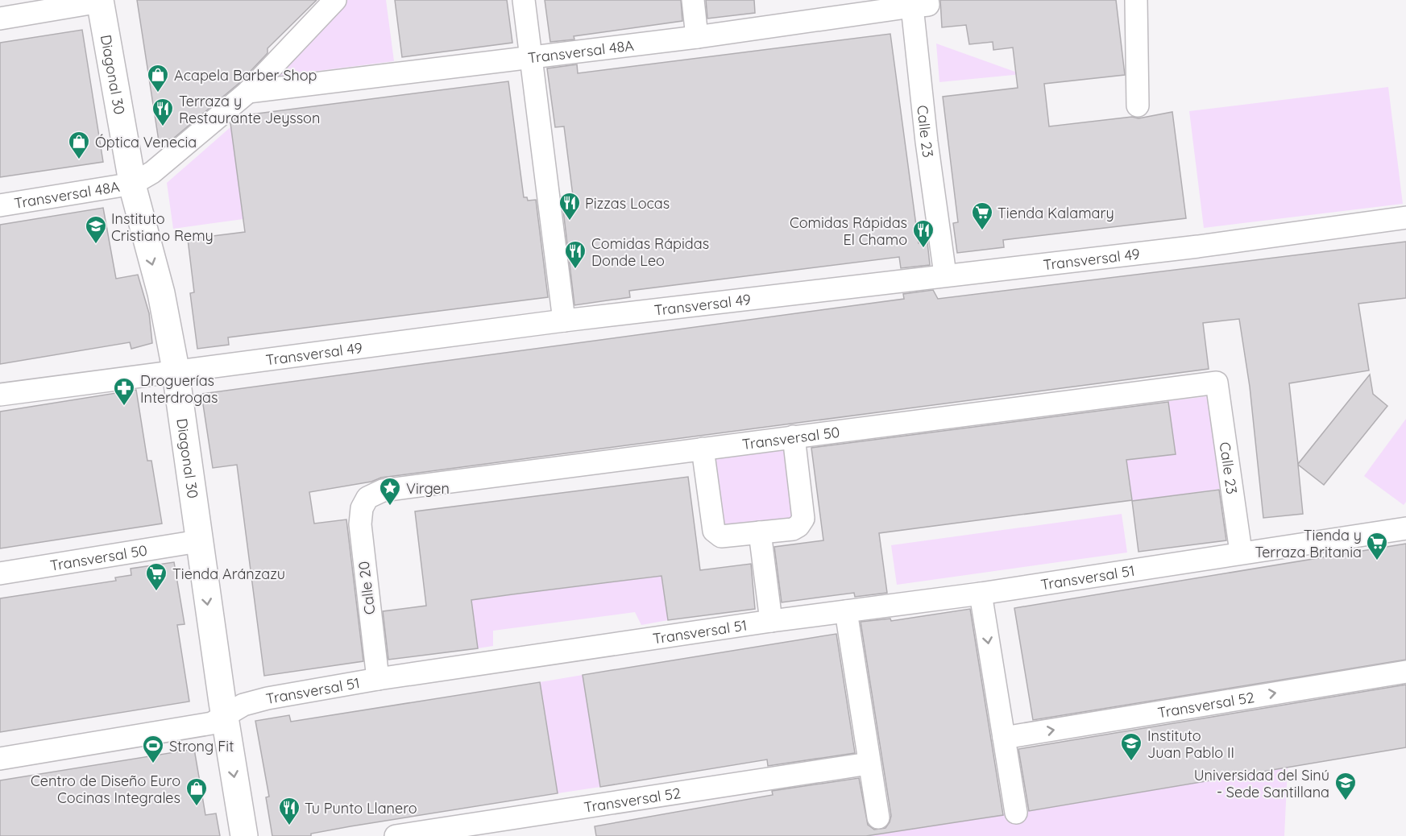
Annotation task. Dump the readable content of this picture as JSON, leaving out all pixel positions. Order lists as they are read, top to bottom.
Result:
{
  "streets": {
    "street": [
      "Transversal 48A",
      "Diagonal 30",
      "Calle 23",
      "Transversal 49",
      "Transversal 50",
      "Transversal 51",
      "Calle 20",
      "Transversal 52"
    ]
  },
  "crossings": [
    ["Transversal 48A", "Diagonal 30"],
    ["Transversal 48A", "Calle 23"],
    ["Diagonal 30", "Transversal 49"],
    ["Diagonal 30", "Transversal 50"],
    ["Diagonal 30", "Transversal 51"],
    ["Calle 23", "Transversal 49"],
    ["Calle 23", "Transversal 50"],
    ["Calle 23", "Transversal 51"],
    ["Transversal 50", "Calle 20"],
    ["Transversal 51", "Calle 20"]
  ],
  "one_way": ["Diagonal 30", "Transversal 52"],
  "places": {
    "shop": ["Acapela Barber Shop", "Óptica Venecia", "Centro de Diseño Euro Cocinas Integrales"],
    "restaurant": [
      "Terraza y Restaurante Jeysson",
      "Pizzas Locas",
      "Comidas Rápidas El Chamo",
      "Comidas Rápidas Donde Leo",
      "Tu Punto Llanero"
    ],
    "supermarket": ["Tienda Kalamary", "Tienda y Terraza Britania", "Tienda Aránzazu"],
    "school or university": ["Instituto Cristiano Remy", "Instituto Juan Pablo II", "Universidad del Sinú - Sede Santillana"],
    "pharmacy": ["Droguerías Interdrogas"],
    "place": ["Virgen"],
    "sports": ["Strong Fit"]
  }
}
